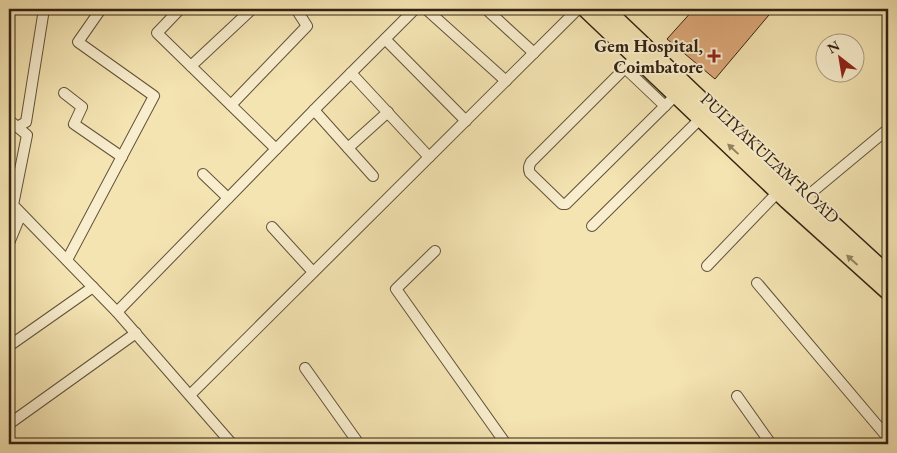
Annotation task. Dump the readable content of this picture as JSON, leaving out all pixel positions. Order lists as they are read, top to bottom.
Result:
{
  "streets": {
    "main road": ["PULIYAKULAM ROAD"]
  },
  "places": {
    "health": ["Gem Hospital, Coimbatore"]
  },
  "north": "top left"
}
